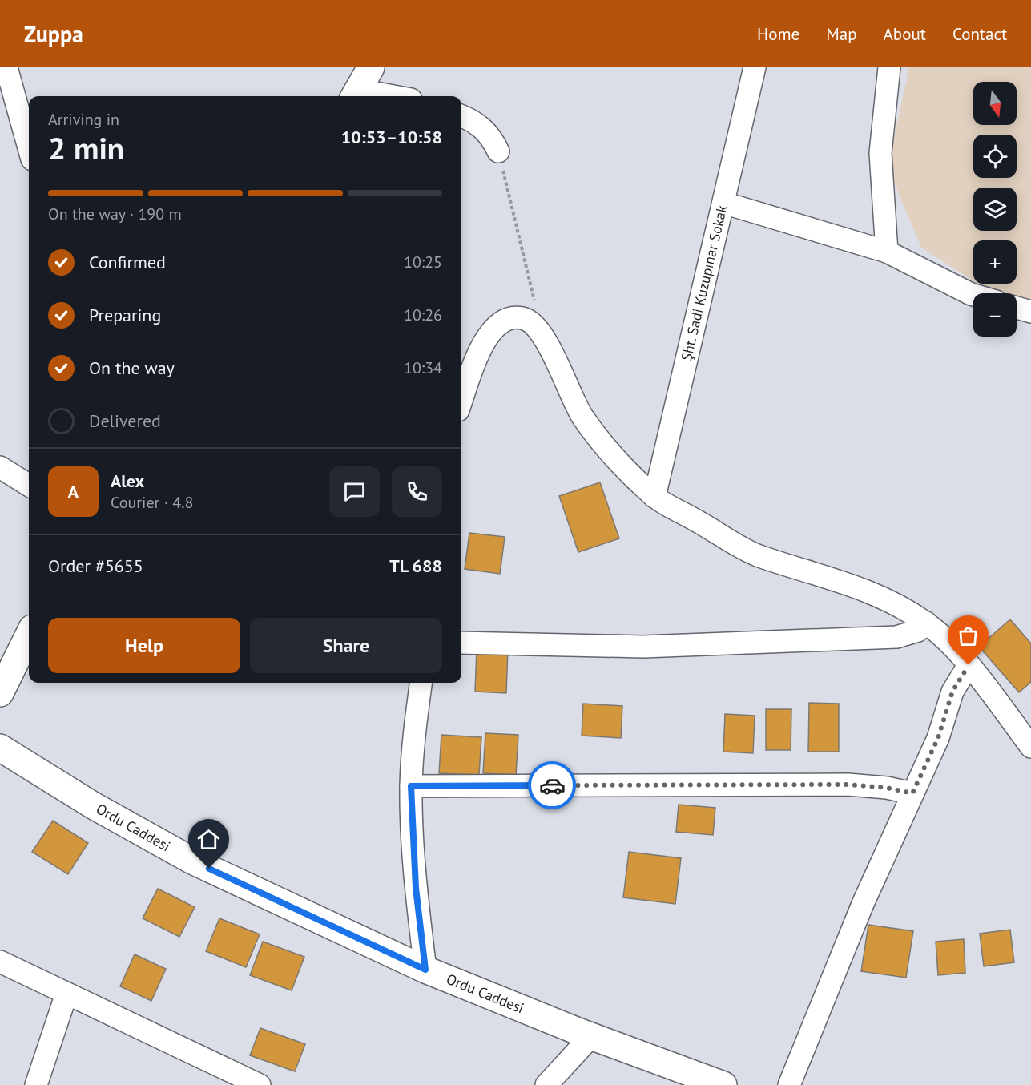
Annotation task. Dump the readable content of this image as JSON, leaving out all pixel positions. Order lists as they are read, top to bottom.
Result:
{
  "streets": {
    "street": ["Şht. Sadi Kuzupınar Sokak", "Ordu Caddesi"]
  },
  "north": "bottom",
  "page": {
    "header": "Zuppa",
    "nav": [
      "Home",
      "Map",
      "About",
      "Contact"
    ],
    "map_buttons": ["+", "−"],
    "heading": ["2 min", "Arriving in", "10:53–10:58"],
    "panel": [
      "Alex",
      "Courier · 4.8",
      "Order #5655",
      "TL 688"
    ],
    "bar": "On the way · 190 m",
    "list": [
      ["Confirmed", "10:25"],
      ["Preparing", "10:26"],
      ["On the way", "10:34"],
      "Delivered"
    ],
    "round": "A",
    "buttons": ["Help", "Share"]
  }
}
